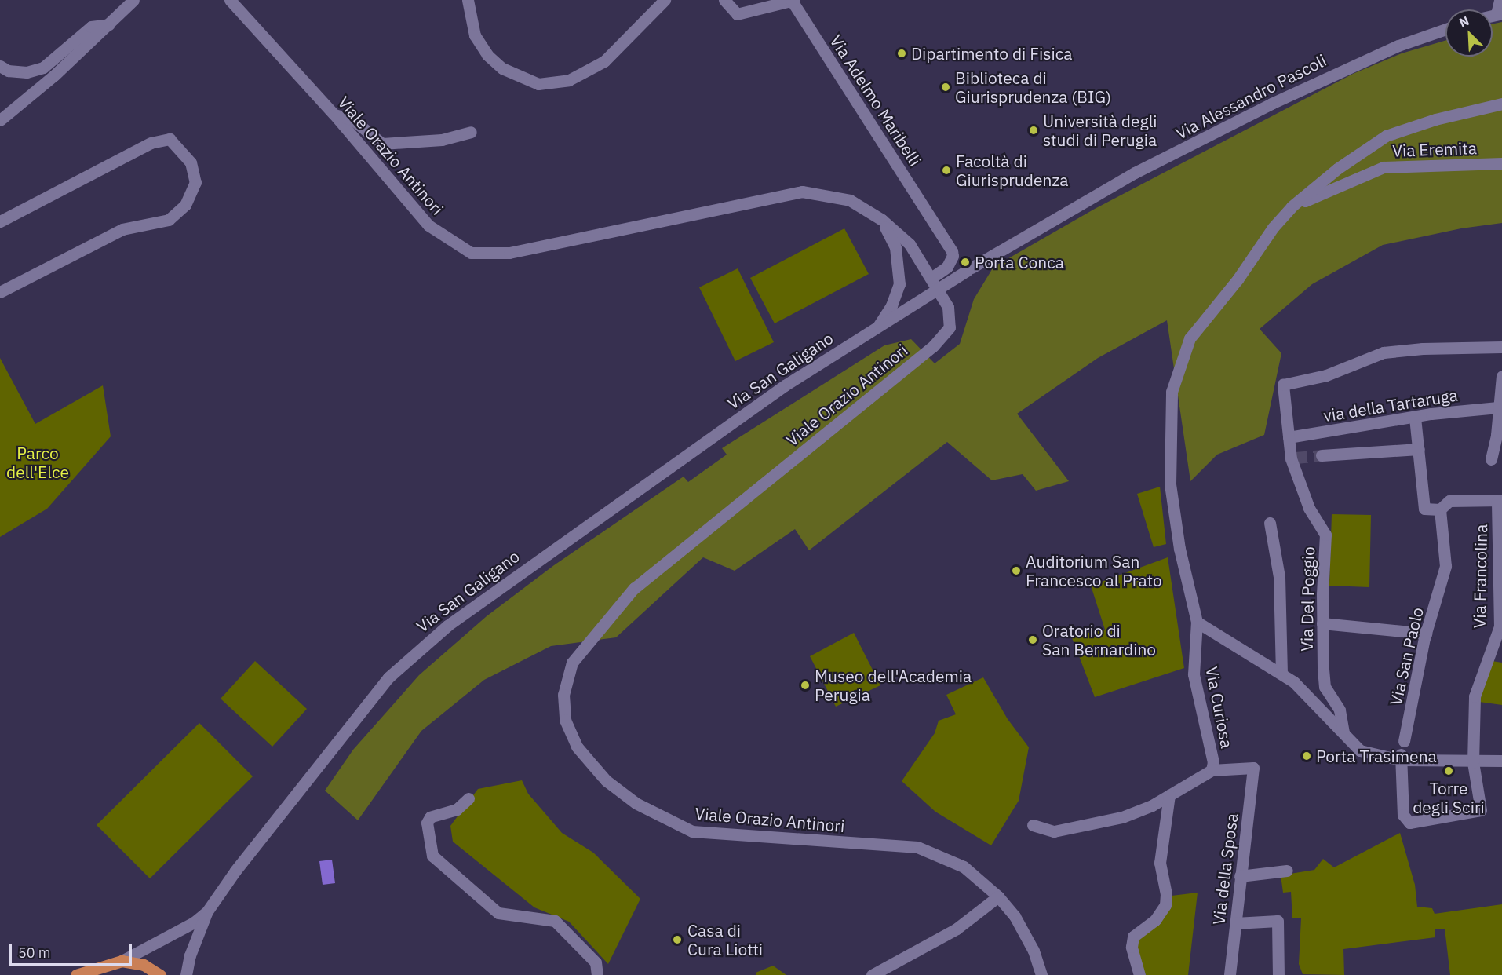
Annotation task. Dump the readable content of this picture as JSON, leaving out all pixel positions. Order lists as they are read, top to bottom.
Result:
{
  "streets": {
    "main road": ["Via San Galigano"],
    "street": [
      "Via Alessandro Pascoli",
      "Via Adelmo Maribelli",
      "Via Eremita",
      "Viale Orazio Antinori",
      "via della Tartaruga",
      "Via Francolina",
      "Via Del Poggio",
      "Via San Paolo",
      "Via Curiosa",
      "Via della Sposa"
    ]
  },
  "crossings": [
    ["Via Alessandro Pascoli", "Viale Orazio Antinori"],
    ["Via Alessandro Pascoli", "Via San Galigano"],
    ["Via Adelmo Maribelli", "Viale Orazio Antinori"],
    ["Viale Orazio Antinori", "Via San Galigano"],
    ["via della Tartaruga", "Via Del Poggio"],
    ["Via Curiosa", "Via della Sposa"]
  ],
  "parks": ["Parco dell'Elce"],
  "places": [
    "Dipartimento di Fisica",
    "Biblioteca di Giurisprudenza (BIG)",
    "Università degli studi di Perugia",
    "Facoltà di Giurisprudenza",
    "Porta Conca",
    "Auditorium San Francesco al Prato",
    "Oratorio di San Bernardino",
    "Museo dell'Academia Perugia",
    "Porta Trasimena",
    "Torre degli Sciri",
    "Casa di Cura Liotti"
  ],
  "scale_bar": "50 m",
  "north": "top left"
}
